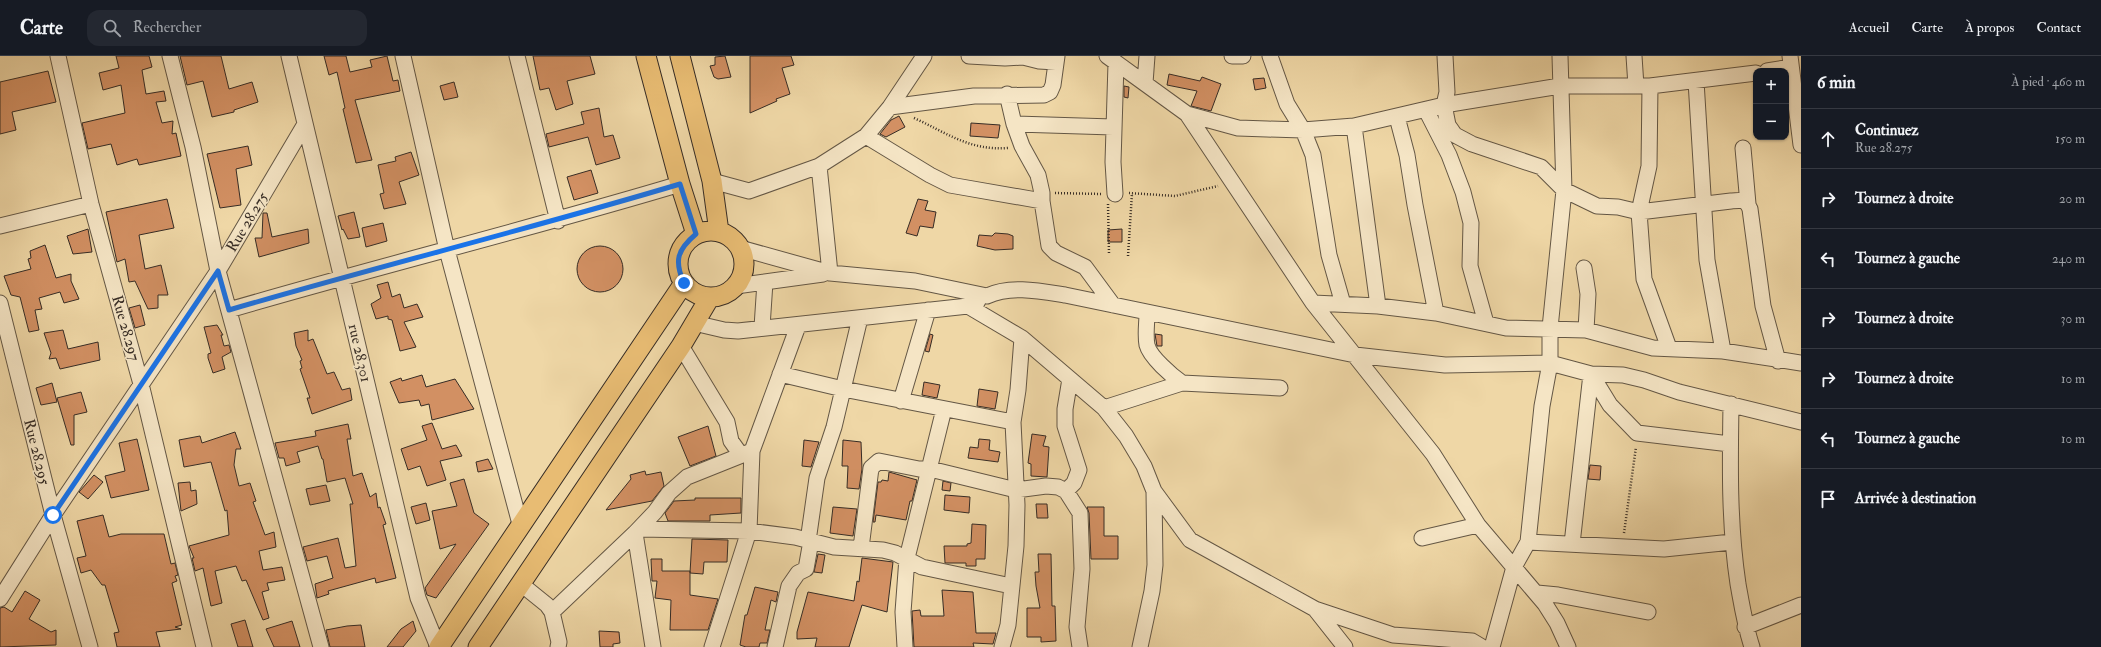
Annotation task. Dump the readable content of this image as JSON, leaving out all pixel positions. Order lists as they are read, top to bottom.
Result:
{
  "streets": {
    "street": [
      "Rue 28.275",
      "Rue 28.297",
      "rue 28.301",
      "Rue 28.295"
    ]
  },
  "crossings": [
    ["Rue 28.275", "Rue 28.297"],
    ["Rue 28.275", "rue 28.301"],
    ["Rue 28.275", "Rue 28.295"]
  ],
  "page": {
    "header": "Carte",
    "search": "Rechercher",
    "nav": [
      "Accueil",
      "Carte",
      "À propos",
      "Contact"
    ],
    "heading": ["6 min", "À pied · 460 m"],
    "map_buttons": ["+", "−"],
    "list": [
      ["Continuez", "Rue 28.275", "150 m"],
      ["Tournez à droite", "20 m"],
      ["Tournez à gauche", "240 m"],
      ["Tournez à droite", "30 m"],
      ["Tournez à droite", "10 m"],
      ["Tournez à gauche", "10 m"],
      "Arrivée à destination"
    ]
  }
}
